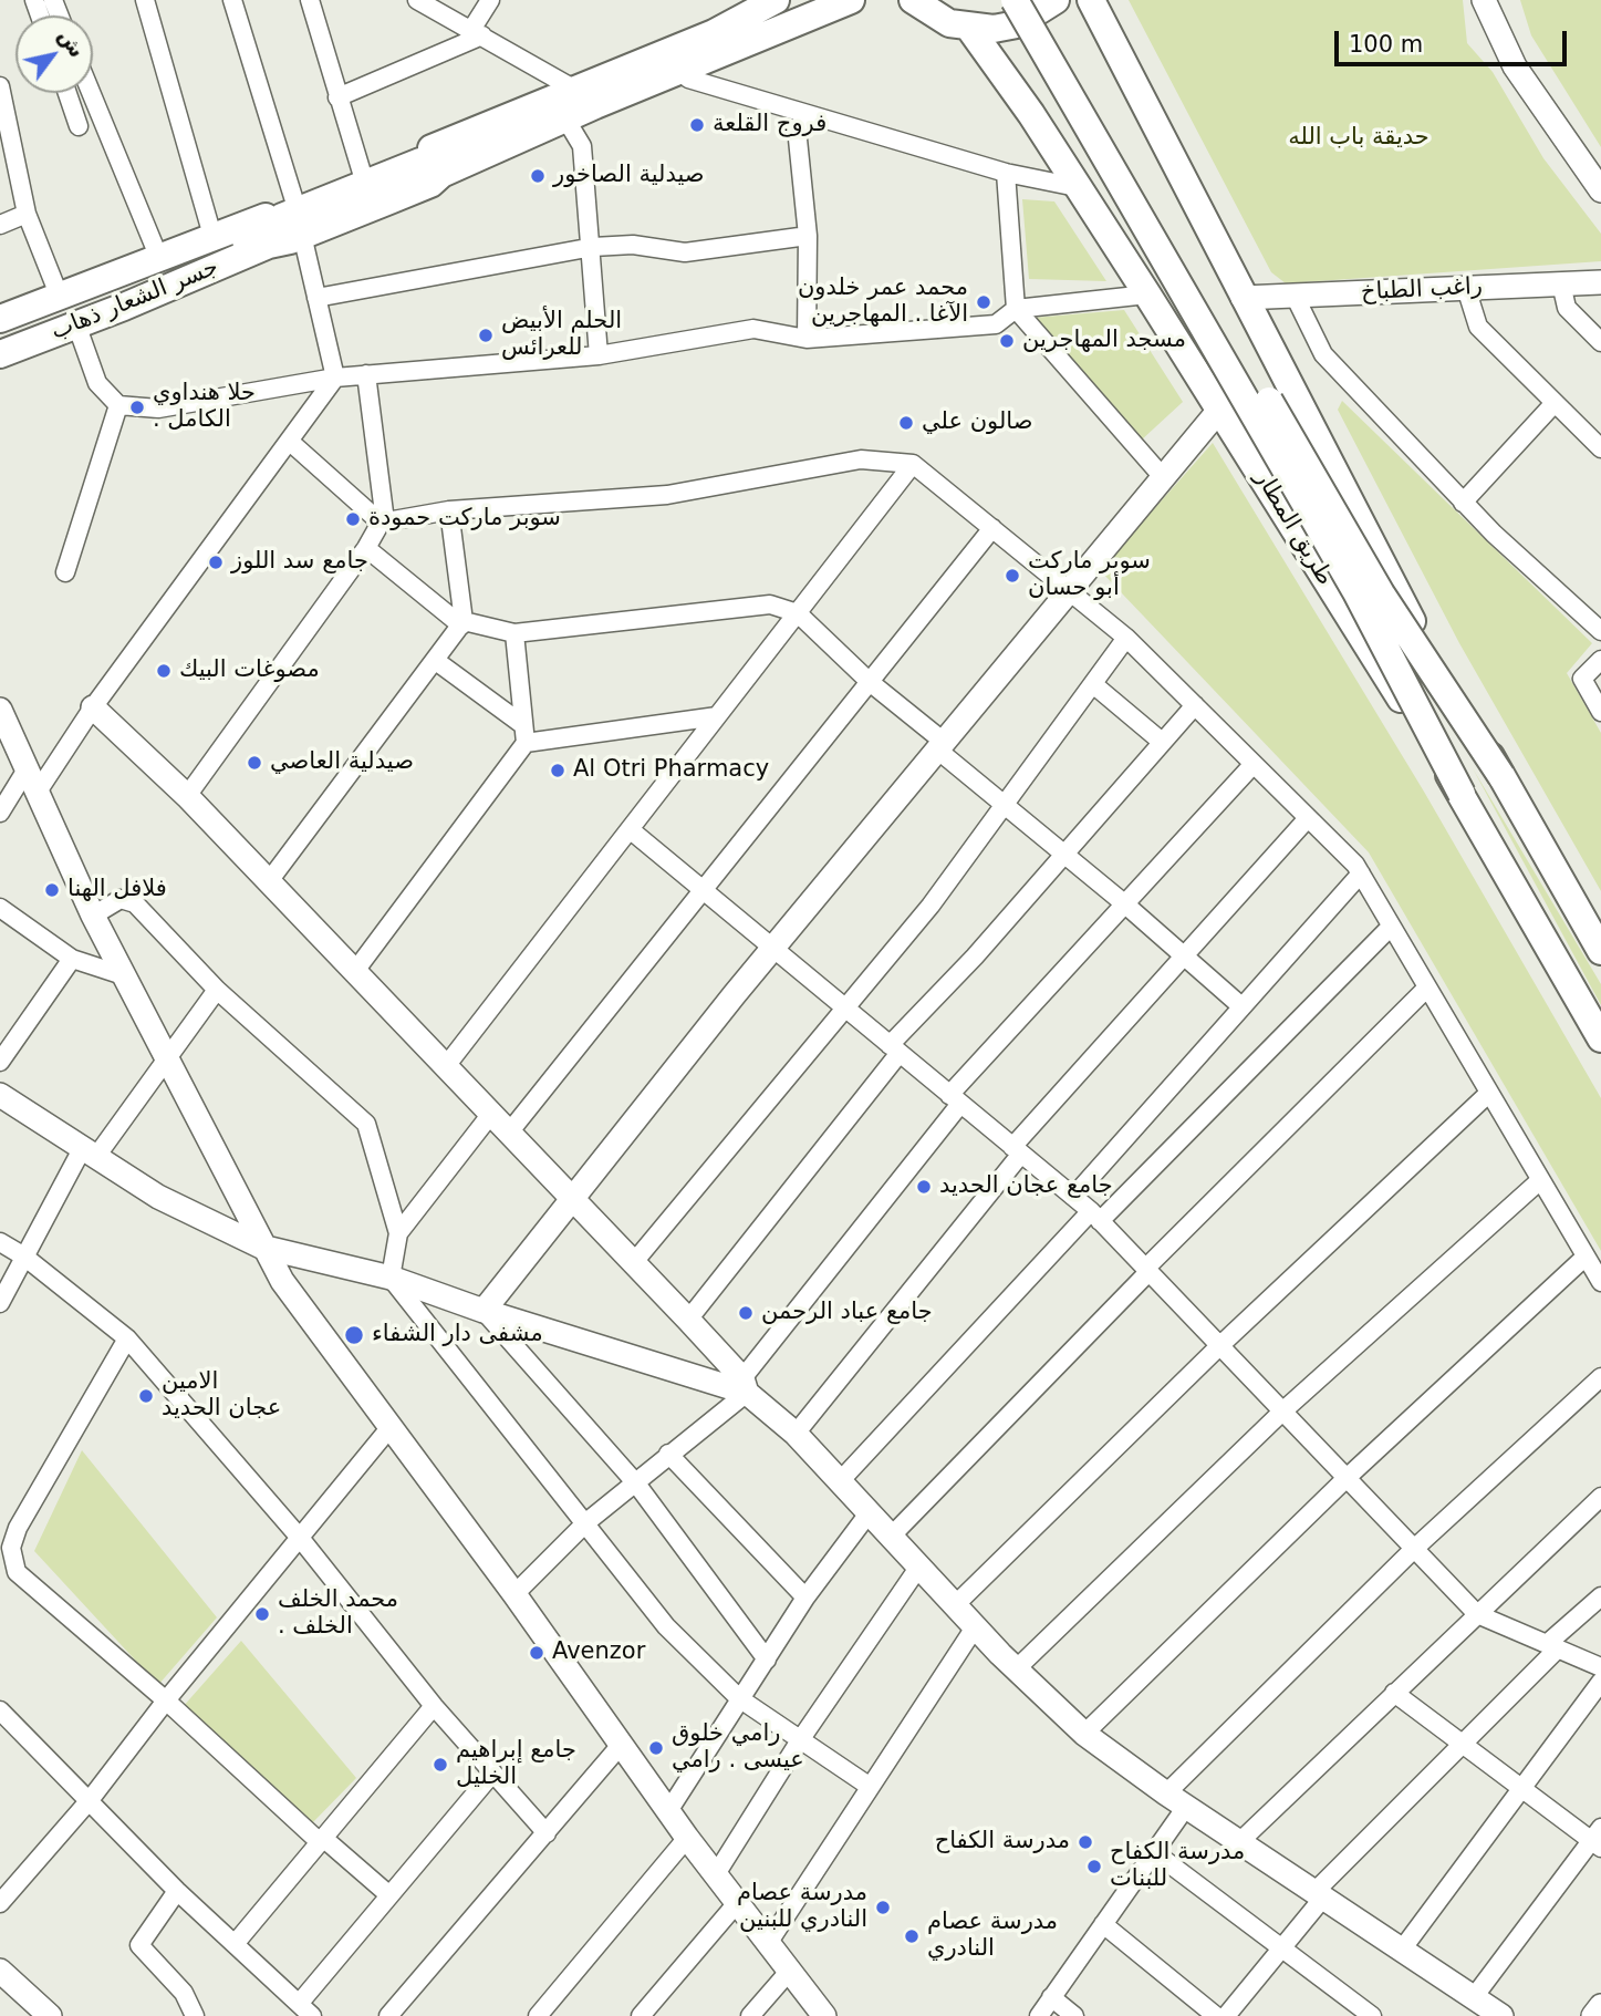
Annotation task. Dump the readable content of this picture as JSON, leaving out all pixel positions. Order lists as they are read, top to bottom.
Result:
{
  "streets": {
    "main road": ["جسر الشعار ذهاب", "طريق المطار"],
    "street": ["راغب الطباخ"]
  },
  "parks": ["حديقة باب الله"],
  "places": [
    "فروج القلعة",
    "صيدلية الصاخور",
    "محمد عمر خلدون الآغا . المهاجرين",
    "الحلم الأبيض للعرائس",
    "مسجد المهاجرين",
    "حلا هنداوي . الكامل",
    "صالون علي",
    "سوبر ماركت حمودة",
    "جامع سد اللوز",
    "سوبر ماركت أبو حسان",
    "مصوغات البيك",
    "صيدلية العاصي",
    "Al Otri Pharmacy",
    "فلافل الهنا",
    "جامع عجان الحديد",
    "جامع عباد الرحمن",
    "مشفى دار الشفاء",
    "الامين عجان الحديد",
    "محمد الخلف . الخلف",
    "Avenzor",
    "رامي خلوق عيسى . رامي",
    "جامع إبراهيم الخليل",
    "مدرسة الكفاح",
    "مدرسة الكفاح للبنات",
    "مدرسة عصام النادري للبنين",
    "مدرسة عصام النادري"
  ],
  "scale_bar": "100 m",
  "north": "top right"
}
